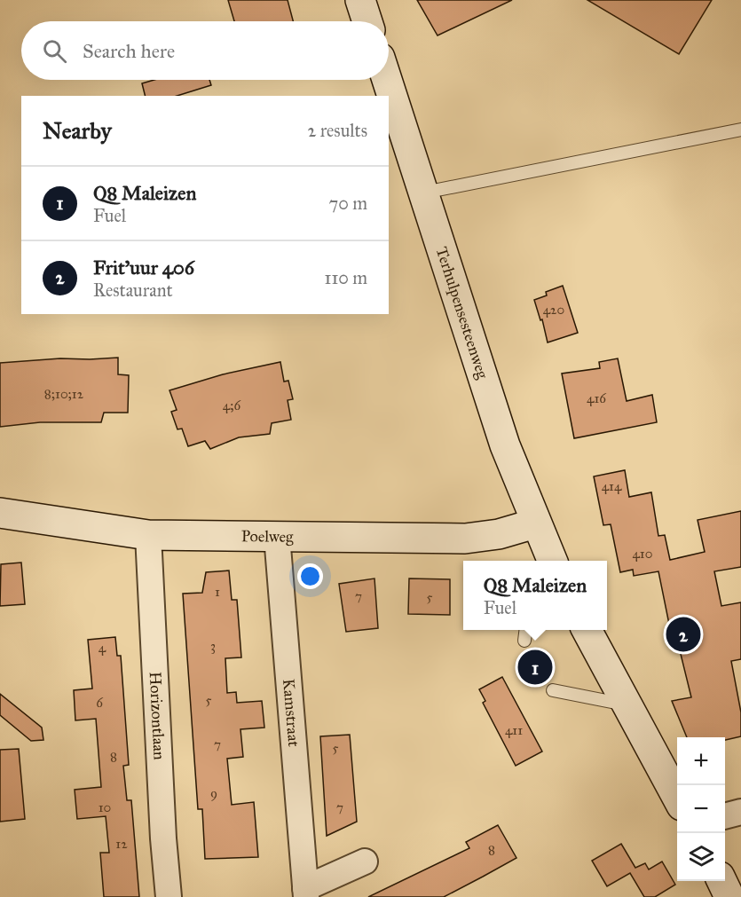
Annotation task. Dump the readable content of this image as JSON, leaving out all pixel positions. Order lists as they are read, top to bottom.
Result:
{
  "streets": {
    "main road": ["Terhulpensesteenweg", "Poelweg"],
    "street": ["Kamstraat", "Horizontlaan"]
  },
  "crossings": [
    ["Terhulpensesteenweg", "Poelweg"],
    ["Poelweg", "Kamstraat"],
    ["Poelweg", "Horizontlaan"]
  ],
  "house_numbers": [
    "420",
    "8;10;12",
    "416",
    "4;6",
    "414",
    "410",
    "1",
    "7",
    "5",
    "3",
    "4",
    "5",
    "6",
    "411",
    "7",
    "5",
    "8",
    "9",
    "10",
    "7",
    "12",
    "8"
  ],
  "page": {
    "search": "Search here",
    "heading": ["Nearby", "2 results"],
    "list": [
      {
        "mark": "1",
        "name": "Q8 Maleizen",
        "note": "Fuel",
        "value": "70 m"
      },
      {
        "mark": "2",
        "name": "Frit'uur 406",
        "note": "Restaurant",
        "value": "110 m"
      }
    ],
    "popup": ["Q8 Maleizen", "Fuel"],
    "pins": ["2", "1"],
    "map_buttons": ["+", "−"]
  }
}
